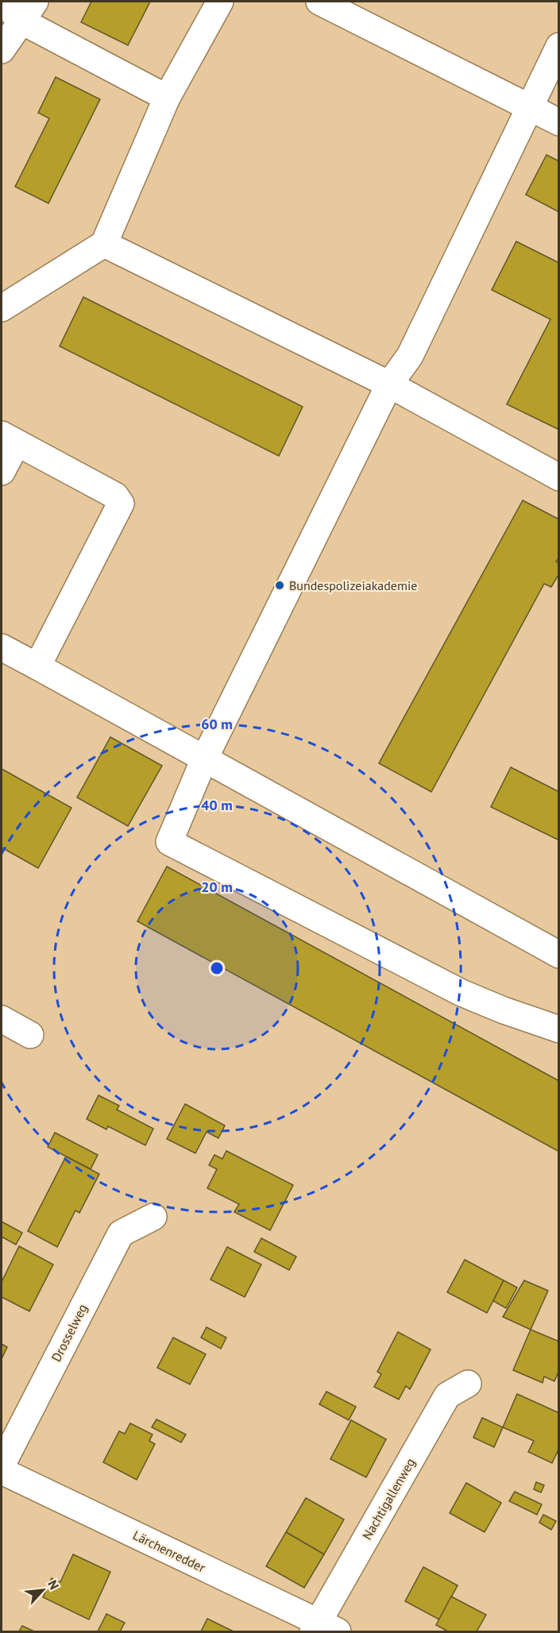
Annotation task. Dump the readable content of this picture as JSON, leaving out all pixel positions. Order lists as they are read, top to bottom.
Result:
{
  "streets": {
    "street": ["Drosselweg", "Nachtigallenweg", "Lärchenredder"]
  },
  "crossings": [
    ["Nachtigallenweg", "Lärchenredder"]
  ],
  "places": ["Bundespolizeiakademie"],
  "north": "top right",
  "rings": ["60 m", "40 m", "20 m"]
}
